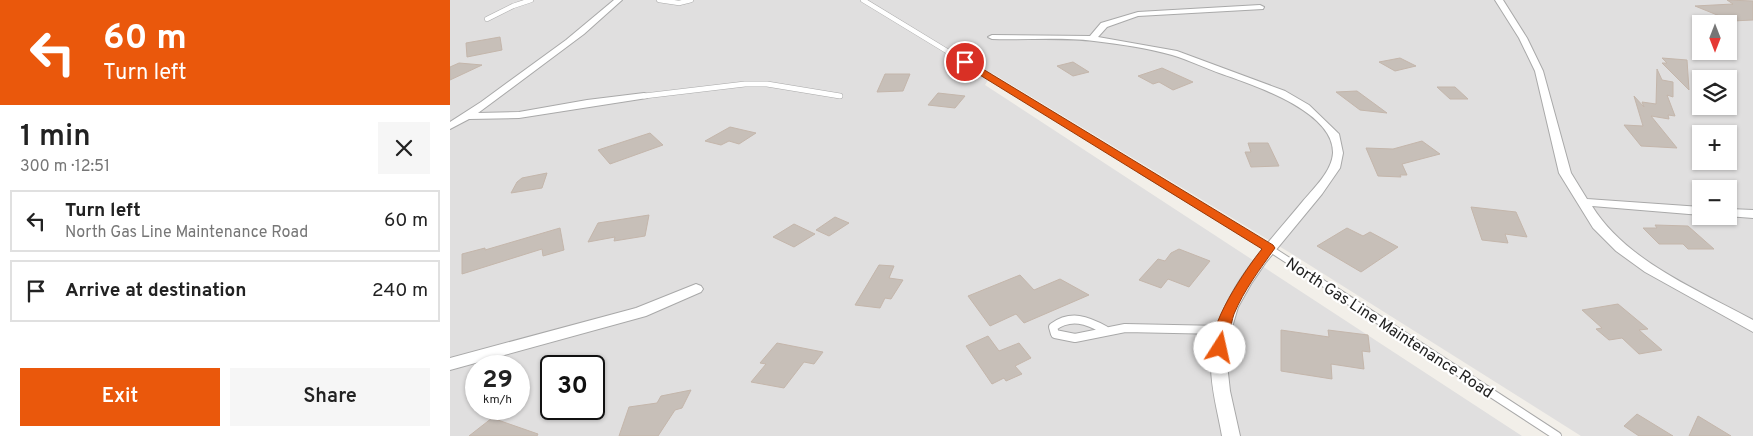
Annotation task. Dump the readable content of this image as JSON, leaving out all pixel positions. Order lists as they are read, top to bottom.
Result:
{
  "streets": {
    "lane": ["North Gas Line Maintenance Road"]
  },
  "north": "bottom",
  "page": {
    "turn": ["60 m", "Turn left"],
    "map_buttons": ["+", "−"],
    "heading": ["1 min", "300 m · 12:51"],
    "list": [
      {
        "name": "Turn left",
        "note": "North Gas Line Maintenance Road",
        "value": "60 m"
      },
      {
        "name": "Arrive at destination",
        "value": "240 m"
      }
    ],
    "speed": "29 km/h",
    "limit": "30",
    "buttons": ["Exit", "Share"]
  }
}
